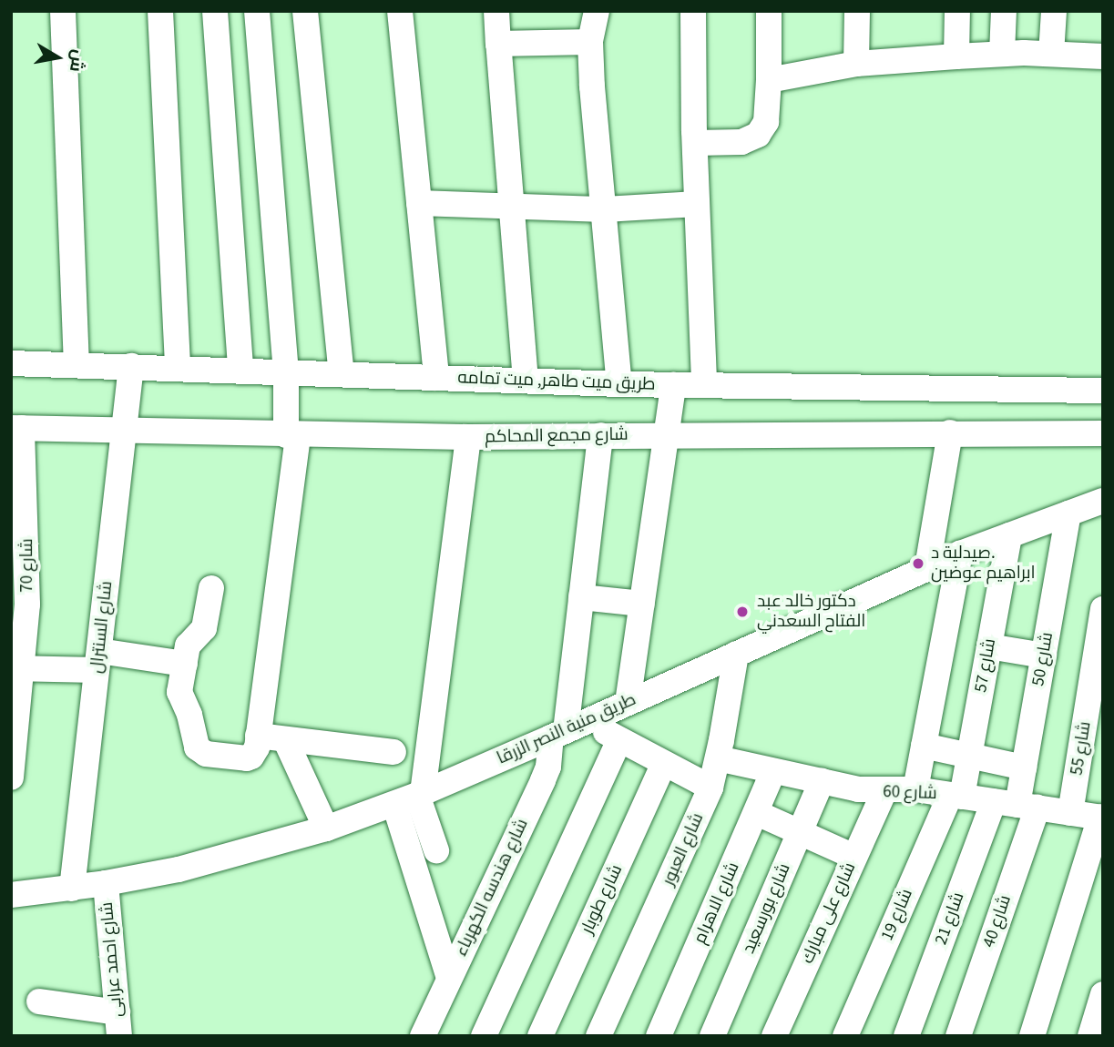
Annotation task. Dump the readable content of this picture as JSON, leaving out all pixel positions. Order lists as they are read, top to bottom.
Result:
{
  "streets": {
    "street": [
      "طريق ميت طاهر, ميت تمامه",
      "شارع مجمع المحاكم",
      "شارع 70",
      "شارع السنترال",
      "شارع 50",
      "شارع 57",
      "طريق منية النصر الزرقا",
      "شارع 55",
      "شارع 60",
      "شارع العبور",
      "شارع هندسه الكهرباء",
      "شارع طوبار",
      "شارع الاهرام",
      "شارع بورسعيد",
      "شارع على مبارك",
      "شارع 19",
      "شارع 21",
      "شارع 40",
      "شارع احمد عرابى"
    ]
  },
  "crossings": [
    ["طريق ميت طاهر, ميت تمامه", "شارع السنترال"],
    ["شارع مجمع المحاكم", "شارع 70"],
    ["شارع مجمع المحاكم", "شارع السنترال"],
    ["شارع مجمع المحاكم", "شارع هندسه الكهرباء"],
    ["شارع السنترال", "طريق منية النصر الزرقا"],
    ["شارع 50", "طريق منية النصر الزرقا"],
    ["شارع 50", "شارع 60"],
    ["شارع 50", "شارع 21"],
    ["شارع 50", "شارع 40"],
    ["شارع 57", "طريق منية النصر الزرقا"],
    ["شارع 57", "شارع 60"],
    ["شارع 57", "شارع 19"],
    ["طريق منية النصر الزرقا", "شارع العبور"],
    ["طريق منية النصر الزرقا", "شارع هندسه الكهرباء"],
    ["طريق منية النصر الزرقا", "شارع احمد عرابى"],
    ["شارع 55", "شارع 60"],
    ["شارع 60", "شارع العبور"],
    ["شارع 60", "شارع الاهرام"],
    ["شارع 60", "شارع بورسعيد"],
    ["شارع 60", "شارع على مبارك"],
    ["شارع 60", "شارع 19"],
    ["شارع 60", "شارع 21"],
    ["شارع 60", "شارع 40"],
    ["شارع 21", "شارع 40"]
  ],
  "places": ["صيدلية د. ابراهيم عوضين", "دكتور خالد عبد الفتاح السعدني"],
  "north": "right"
}
